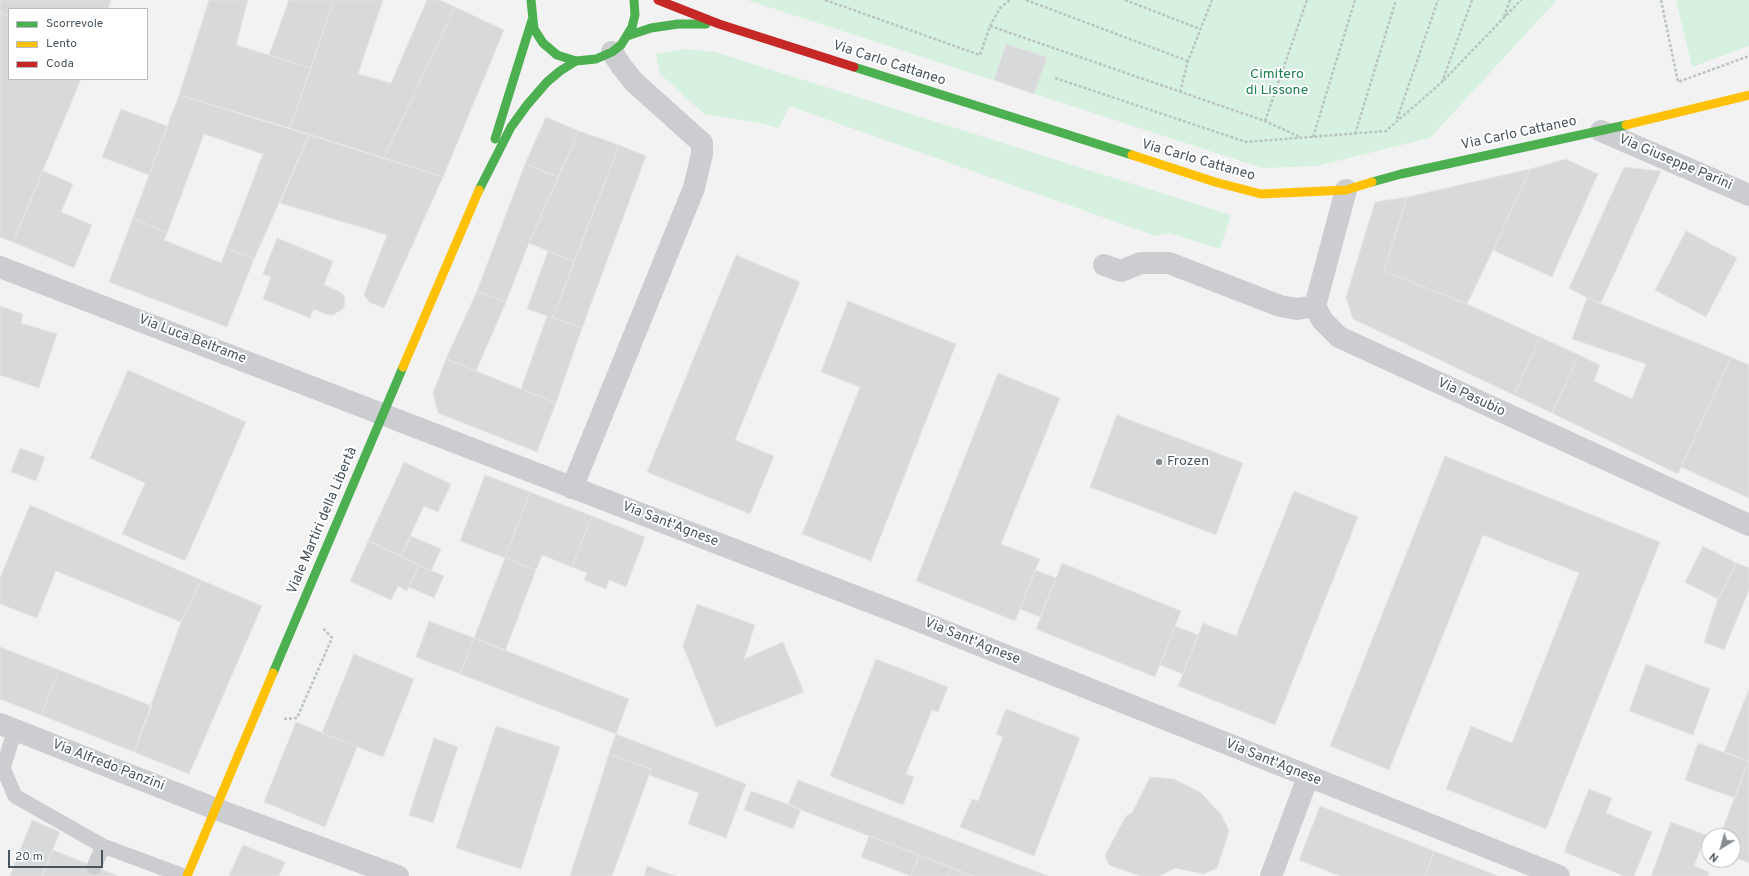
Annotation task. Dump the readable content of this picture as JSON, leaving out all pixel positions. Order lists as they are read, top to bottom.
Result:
{
  "streets": {
    "street": [
      "Via Carlo Cattaneo",
      "Via Giuseppe Parini",
      "Via Luca Beltrame",
      "Via Pasubio",
      "Viale Martiri della Libertà",
      "Via Sant'Agnese",
      "Via Alfredo Panzini"
    ]
  },
  "crossings": [
    ["Via Carlo Cattaneo", "Via Giuseppe Parini"],
    ["Via Luca Beltrame", "Viale Martiri della Libertà"],
    ["Via Luca Beltrame", "Via Sant'Agnese"],
    ["Viale Martiri della Libertà", "Via Sant'Agnese"],
    ["Viale Martiri della Libertà", "Via Alfredo Panzini"]
  ],
  "parks": ["Cimitero di Lissone"],
  "places": ["Frozen"],
  "legend": ["Scorrevole", "Lento", "Coda"],
  "scale_bar": "20 m",
  "north": "bottom left"
}
